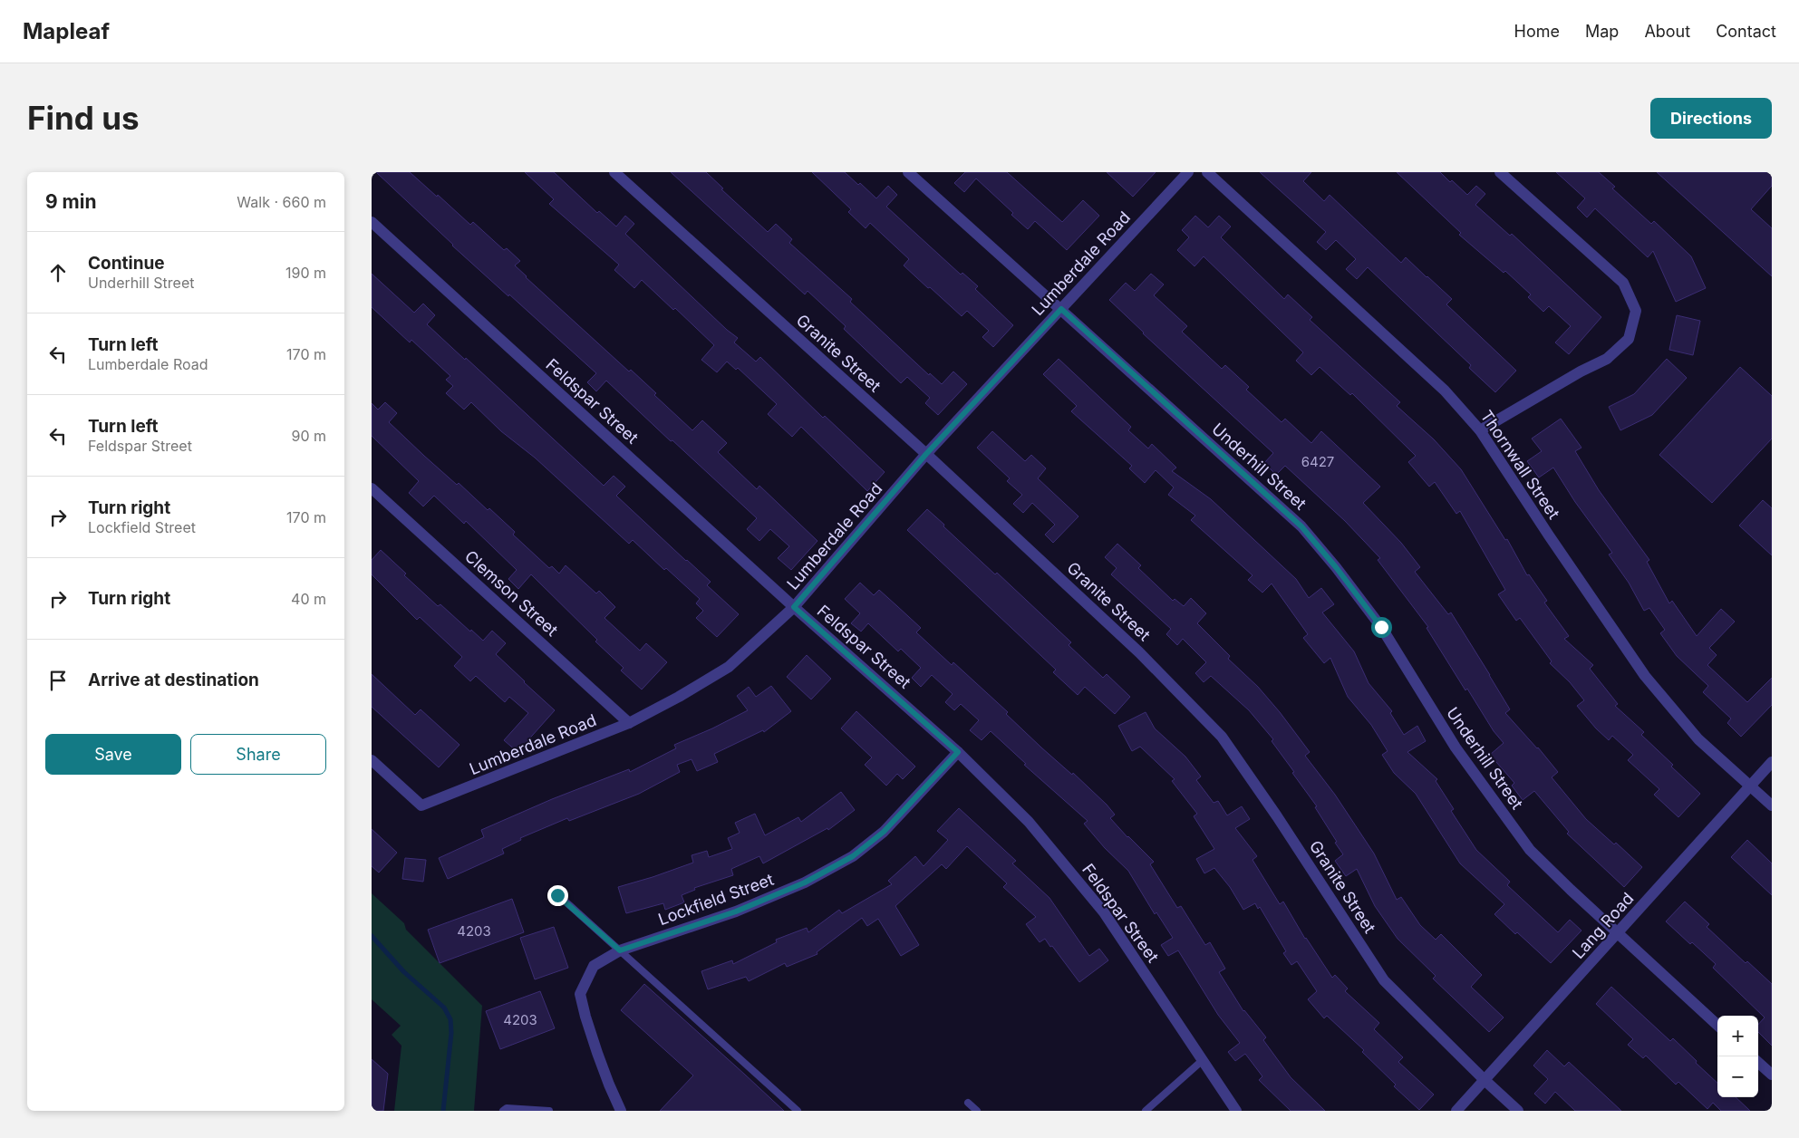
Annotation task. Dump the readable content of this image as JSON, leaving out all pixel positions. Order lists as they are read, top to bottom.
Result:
{
  "streets": {
    "street": [
      "Lumberdale Road",
      "Granite Street",
      "Feldspar Street",
      "Thornwall Street",
      "Underhill Street",
      "Clemson Street",
      "Lockfield Street",
      "Lang Road"
    ]
  },
  "crossings": [
    ["Lumberdale Road", "Granite Street"],
    ["Lumberdale Road", "Feldspar Street"],
    ["Lumberdale Road", "Underhill Street"],
    ["Lumberdale Road", "Clemson Street"],
    ["Granite Street", "Lang Road"],
    ["Feldspar Street", "Lockfield Street"],
    ["Thornwall Street", "Lang Road"],
    ["Underhill Street", "Lang Road"]
  ],
  "house_numbers": ["6427", "4203", "4203"],
  "page": {
    "header": "Mapleaf",
    "nav": [
      "Home",
      "Map",
      "About",
      "Contact"
    ],
    "buttons": [
      "Directions",
      ["Save", "Share"]
    ],
    "title": "Find us",
    "heading": ["9 min", "Walk · 660 m"],
    "list": [
      ["Continue", "Underhill Street", "190 m"],
      ["Turn left", "Lumberdale Road", "170 m"],
      ["Turn left", "Feldspar Street", "90 m"],
      ["Turn right", "Lockfield Street", "170 m"],
      ["Turn right", "40 m"],
      "Arrive at destination"
    ],
    "map_buttons": ["+", "−"]
  }
}
